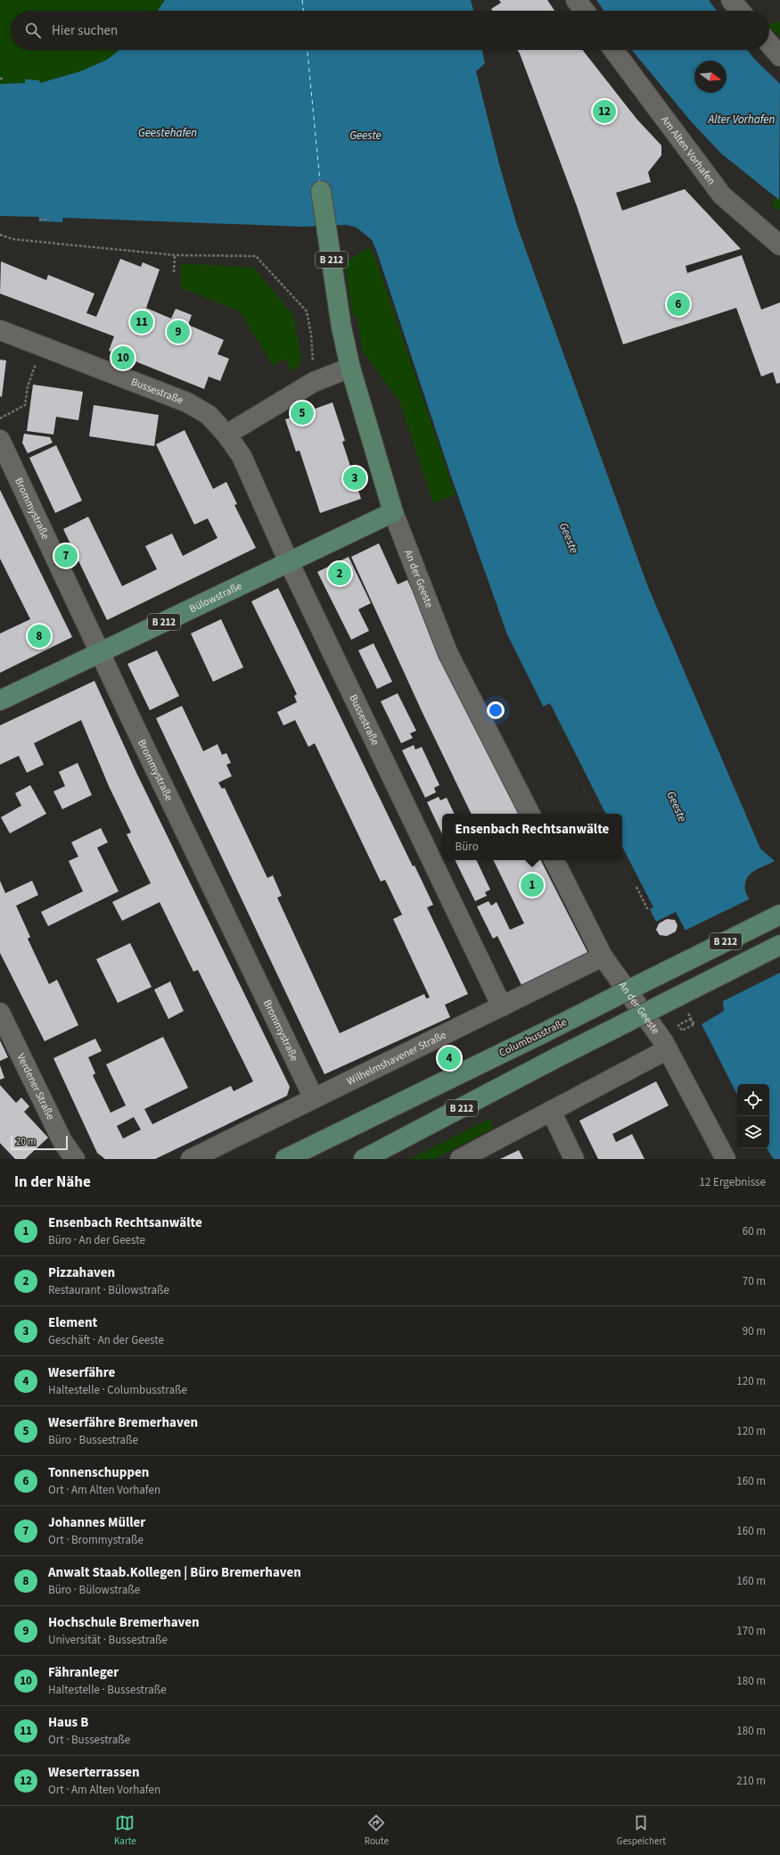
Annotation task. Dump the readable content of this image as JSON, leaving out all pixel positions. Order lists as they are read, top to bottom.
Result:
{
  "streets": {
    "main road": [
      "B 212",
      "An der Geeste",
      "Bülowstraße",
      "Columbusstraße"
    ],
    "street": [
      "Am Alten Vorhafen",
      "Bussestraße",
      "Brommystraße",
      "Wilhelmshavener Straße",
      "Verdener Straße"
    ]
  },
  "crossings": [
    ["Bussestraße", "Bülowstraße"],
    ["Bussestraße", "Wilhelmshavener Straße"],
    ["Brommystraße", "Bülowstraße"],
    ["Brommystraße", "Wilhelmshavener Straße"],
    ["An der Geeste", "Bülowstraße"],
    ["An der Geeste", "Wilhelmshavener Straße"]
  ],
  "water": ["Alter Vorhafen", "Geestehafen", "Geeste"],
  "scale_bar": "20 m",
  "north": "right",
  "page": {
    "search": "Hier suchen",
    "pins": [
      "12",
      "6",
      "11",
      "9",
      "10",
      "5",
      "3",
      "7",
      "2",
      "8",
      "1",
      "4"
    ],
    "popup": ["Ensenbach Rechtsanwälte", "Büro"],
    "scale": "20 m",
    "heading": ["In der Nähe", "12 Ergebnisse"],
    "list": [
      {
        "mark": "1",
        "name": "Ensenbach Rechtsanwälte",
        "note": "Büro · An der Geeste",
        "value": "60 m"
      },
      {
        "mark": "2",
        "name": "Pizzahaven",
        "note": "Restaurant · Bülowstraße",
        "value": "70 m"
      },
      {
        "mark": "3",
        "name": "Element",
        "note": "Geschäft · An der Geeste",
        "value": "90 m"
      },
      {
        "mark": "4",
        "name": "Weserfähre",
        "note": "Haltestelle · Columbusstraße",
        "value": "120 m"
      },
      {
        "mark": "5",
        "name": "Weserfähre Bremerhaven",
        "note": "Büro · Bussestraße",
        "value": "120 m"
      },
      {
        "mark": "6",
        "name": "Tonnenschuppen",
        "note": "Ort · Am Alten Vorhafen",
        "value": "160 m"
      },
      {
        "mark": "7",
        "name": "Johannes Müller",
        "note": "Ort · Brommystraße",
        "value": "160 m"
      },
      {
        "mark": "8",
        "name": "Anwalt Staab.Kollegen | Büro Bremerhaven",
        "note": "Büro · Bülowstraße",
        "value": "160 m"
      },
      {
        "mark": "9",
        "name": "Hochschule Bremerhaven",
        "note": "Universität · Bussestraße",
        "value": "170 m"
      },
      {
        "mark": "10",
        "name": "Fähranleger",
        "note": "Haltestelle · Bussestraße",
        "value": "180 m"
      },
      {
        "mark": "11",
        "name": "Haus B",
        "note": "Ort · Bussestraße",
        "value": "180 m"
      },
      {
        "mark": "12",
        "name": "Weserterrassen",
        "note": "Ort · Am Alten Vorhafen",
        "value": "210 m"
      }
    ],
    "nav": ["Karte", "Route", "Gespeichert"]
  }
}
